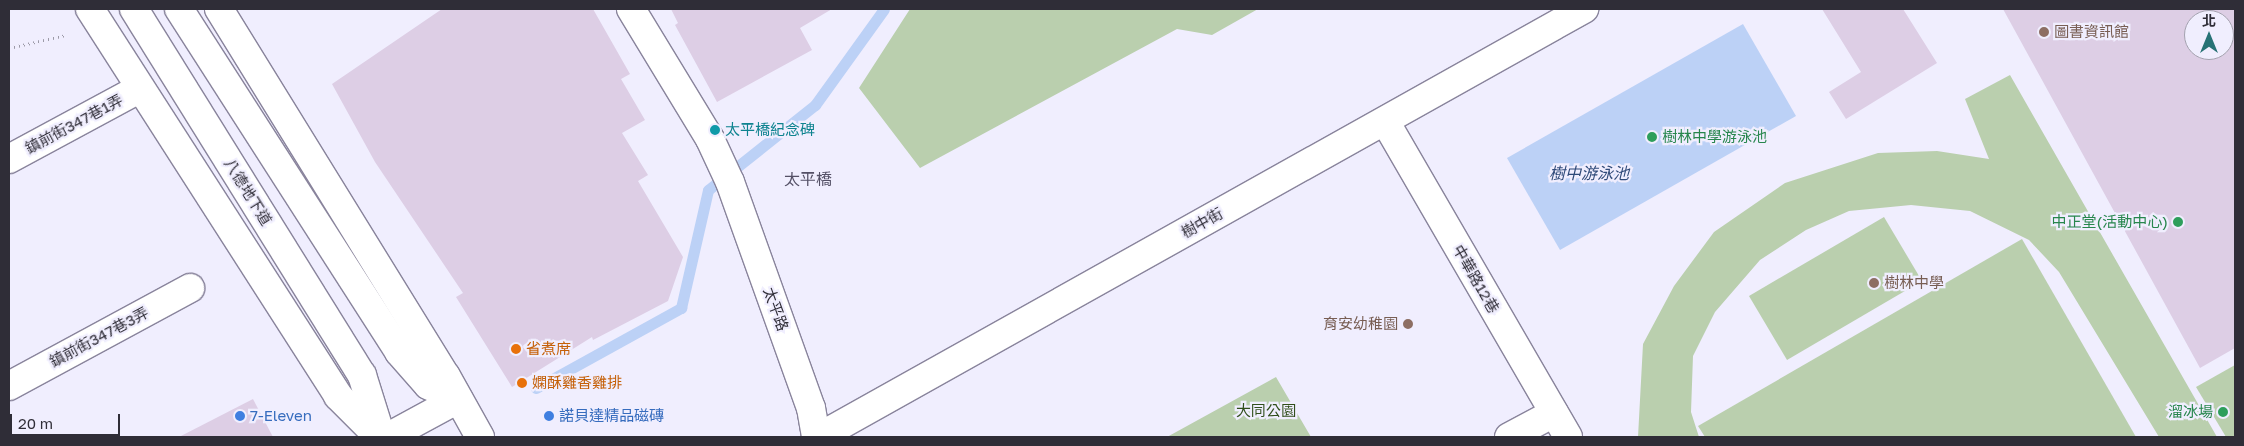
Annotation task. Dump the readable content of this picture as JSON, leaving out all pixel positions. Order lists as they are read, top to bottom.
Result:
{
  "streets": {
    "street": [
      "鎮前街347巷1弄",
      "八德地下道",
      "樹中街",
      "中華路12巷",
      "太平路",
      "鎮前街347巷3弄"
    ]
  },
  "crossings": [
    ["樹中街", "中華路12巷"],
    ["樹中街", "太平路"]
  ],
  "districts": ["太平橋"],
  "water": ["樹中游泳池"],
  "parks": ["大同公園"],
  "places": [
    "圖書資訊館",
    "太平橋紀念碑",
    "樹林中學游泳池",
    "中正堂(活動中心)",
    "樹林中學",
    "育安幼稚園",
    "省煮席",
    "嫻酥雞香雞排",
    "溜冰場",
    "7-Eleven",
    "諾貝達精品磁磚"
  ],
  "scale_bar": "20 m",
  "north": "top"
}
